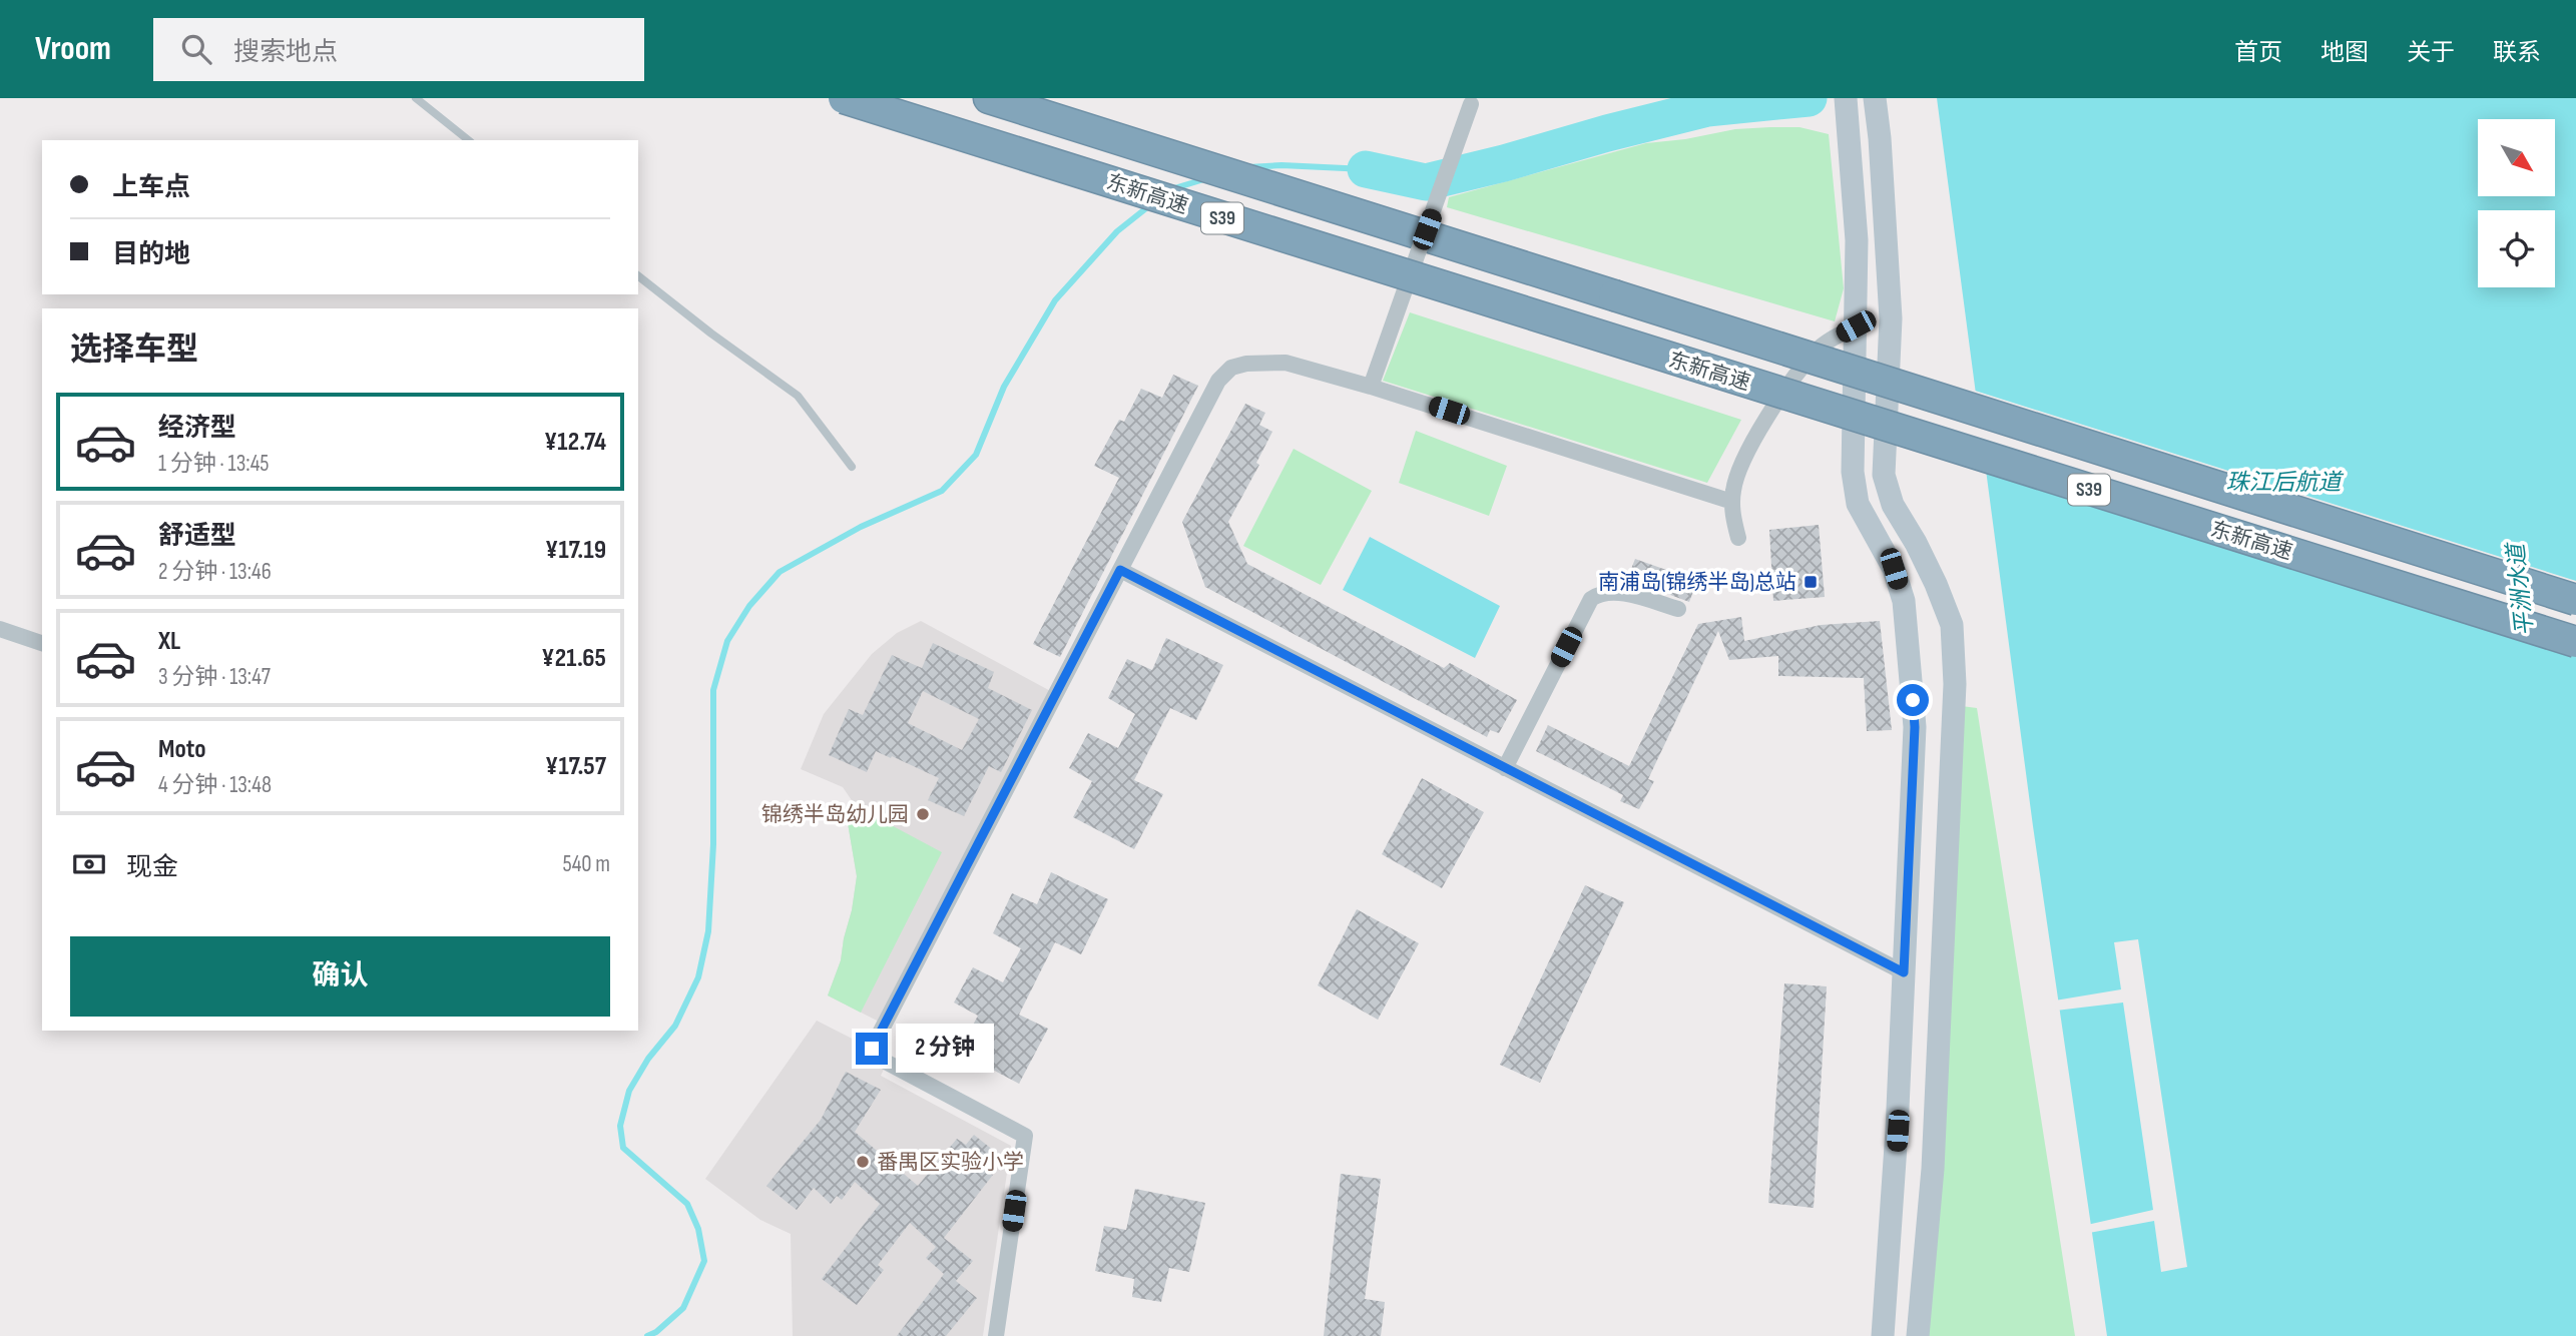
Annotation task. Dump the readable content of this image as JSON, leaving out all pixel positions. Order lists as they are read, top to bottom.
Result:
{
  "streets": {
    "highway": ["东新高速", "S39"]
  },
  "water": ["珠江后航道", "平洲水道"],
  "places": {
    "transit": ["南浦岛(锦绣半岛)总站"],
    "other": ["锦绣半岛幼儿园", "番禺区实验小学"]
  },
  "north": "bottom right",
  "page": {
    "header": "Vroom",
    "search": "搜索地点",
    "nav": [
      "首页",
      "地图",
      "关于",
      "联系"
    ],
    "banner": ["上车点", "目的地"],
    "heading": "选择车型",
    "list": [
      {
        "name": "经济型",
        "note": "1 分钟 · 13:45",
        "value": "¥12.74"
      },
      {
        "name": "舒适型",
        "note": "2 分钟 · 13:46",
        "value": "¥17.19"
      },
      {
        "name": "XL",
        "note": "3 分钟 · 13:47",
        "value": "¥21.65"
      },
      {
        "name": "Moto",
        "note": "4 分钟 · 13:48",
        "value": "¥17.57"
      }
    ],
    "pay": ["现金", "540 m"],
    "buttons": "确认",
    "bubble": "2 分钟"
  }
}
